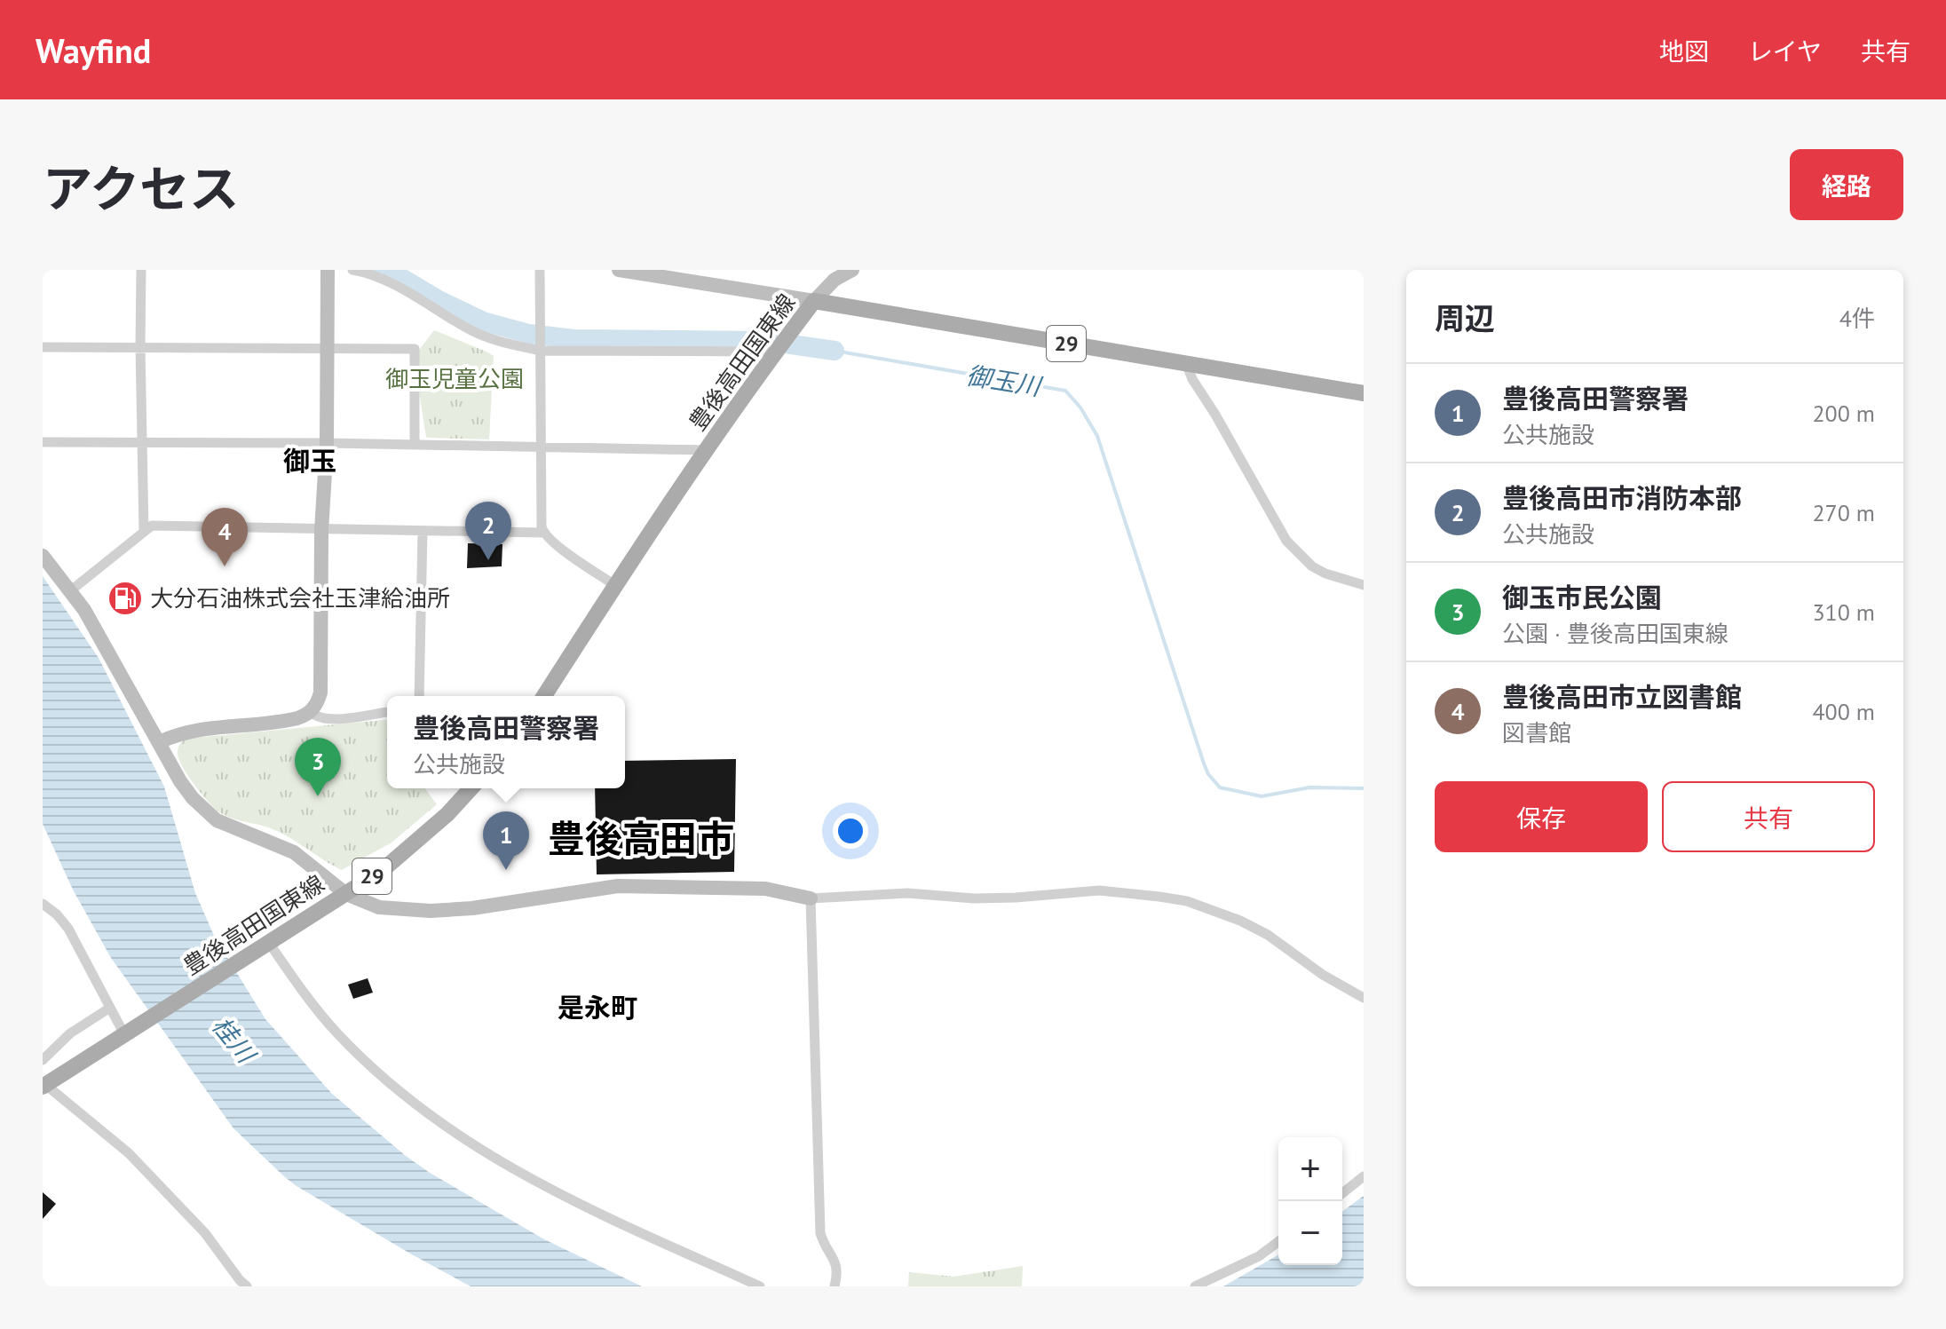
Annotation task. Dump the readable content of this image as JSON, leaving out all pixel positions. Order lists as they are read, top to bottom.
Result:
{
  "streets": {
    "main road": ["29", "豊後高田国東線"]
  },
  "districts": ["御玉", "豊後高田市", "是永町"],
  "water": ["御玉川", "桂川"],
  "parks": ["御玉児童公園"],
  "places": {
    "fuel station": ["大分石油株式会社玉津給油所"]
  },
  "page": {
    "header": "Wayfind",
    "nav": ["地図", "レイヤ", "共有"],
    "title": "アクセス",
    "buttons": [
      "経路",
      ["保存", "共有"]
    ],
    "heading": ["周辺", "4件"],
    "list": [
      {
        "mark": "1",
        "name": "豊後高田警察署",
        "note": "公共施設",
        "value": "200 m"
      },
      {
        "mark": "2",
        "name": "豊後高田市消防本部",
        "note": "公共施設",
        "value": "270 m"
      },
      {
        "mark": "3",
        "name": "御玉市民公園",
        "note": "公園 · 豊後高田国東線",
        "value": "310 m"
      },
      {
        "mark": "4",
        "name": "豊後高田市立図書館",
        "note": "図書館",
        "value": "400 m"
      }
    ],
    "pins": [
      "2",
      "4",
      "3",
      "1"
    ],
    "popup": ["豊後高田警察署", "公共施設"],
    "map_buttons": ["+", "−"]
  }
}
